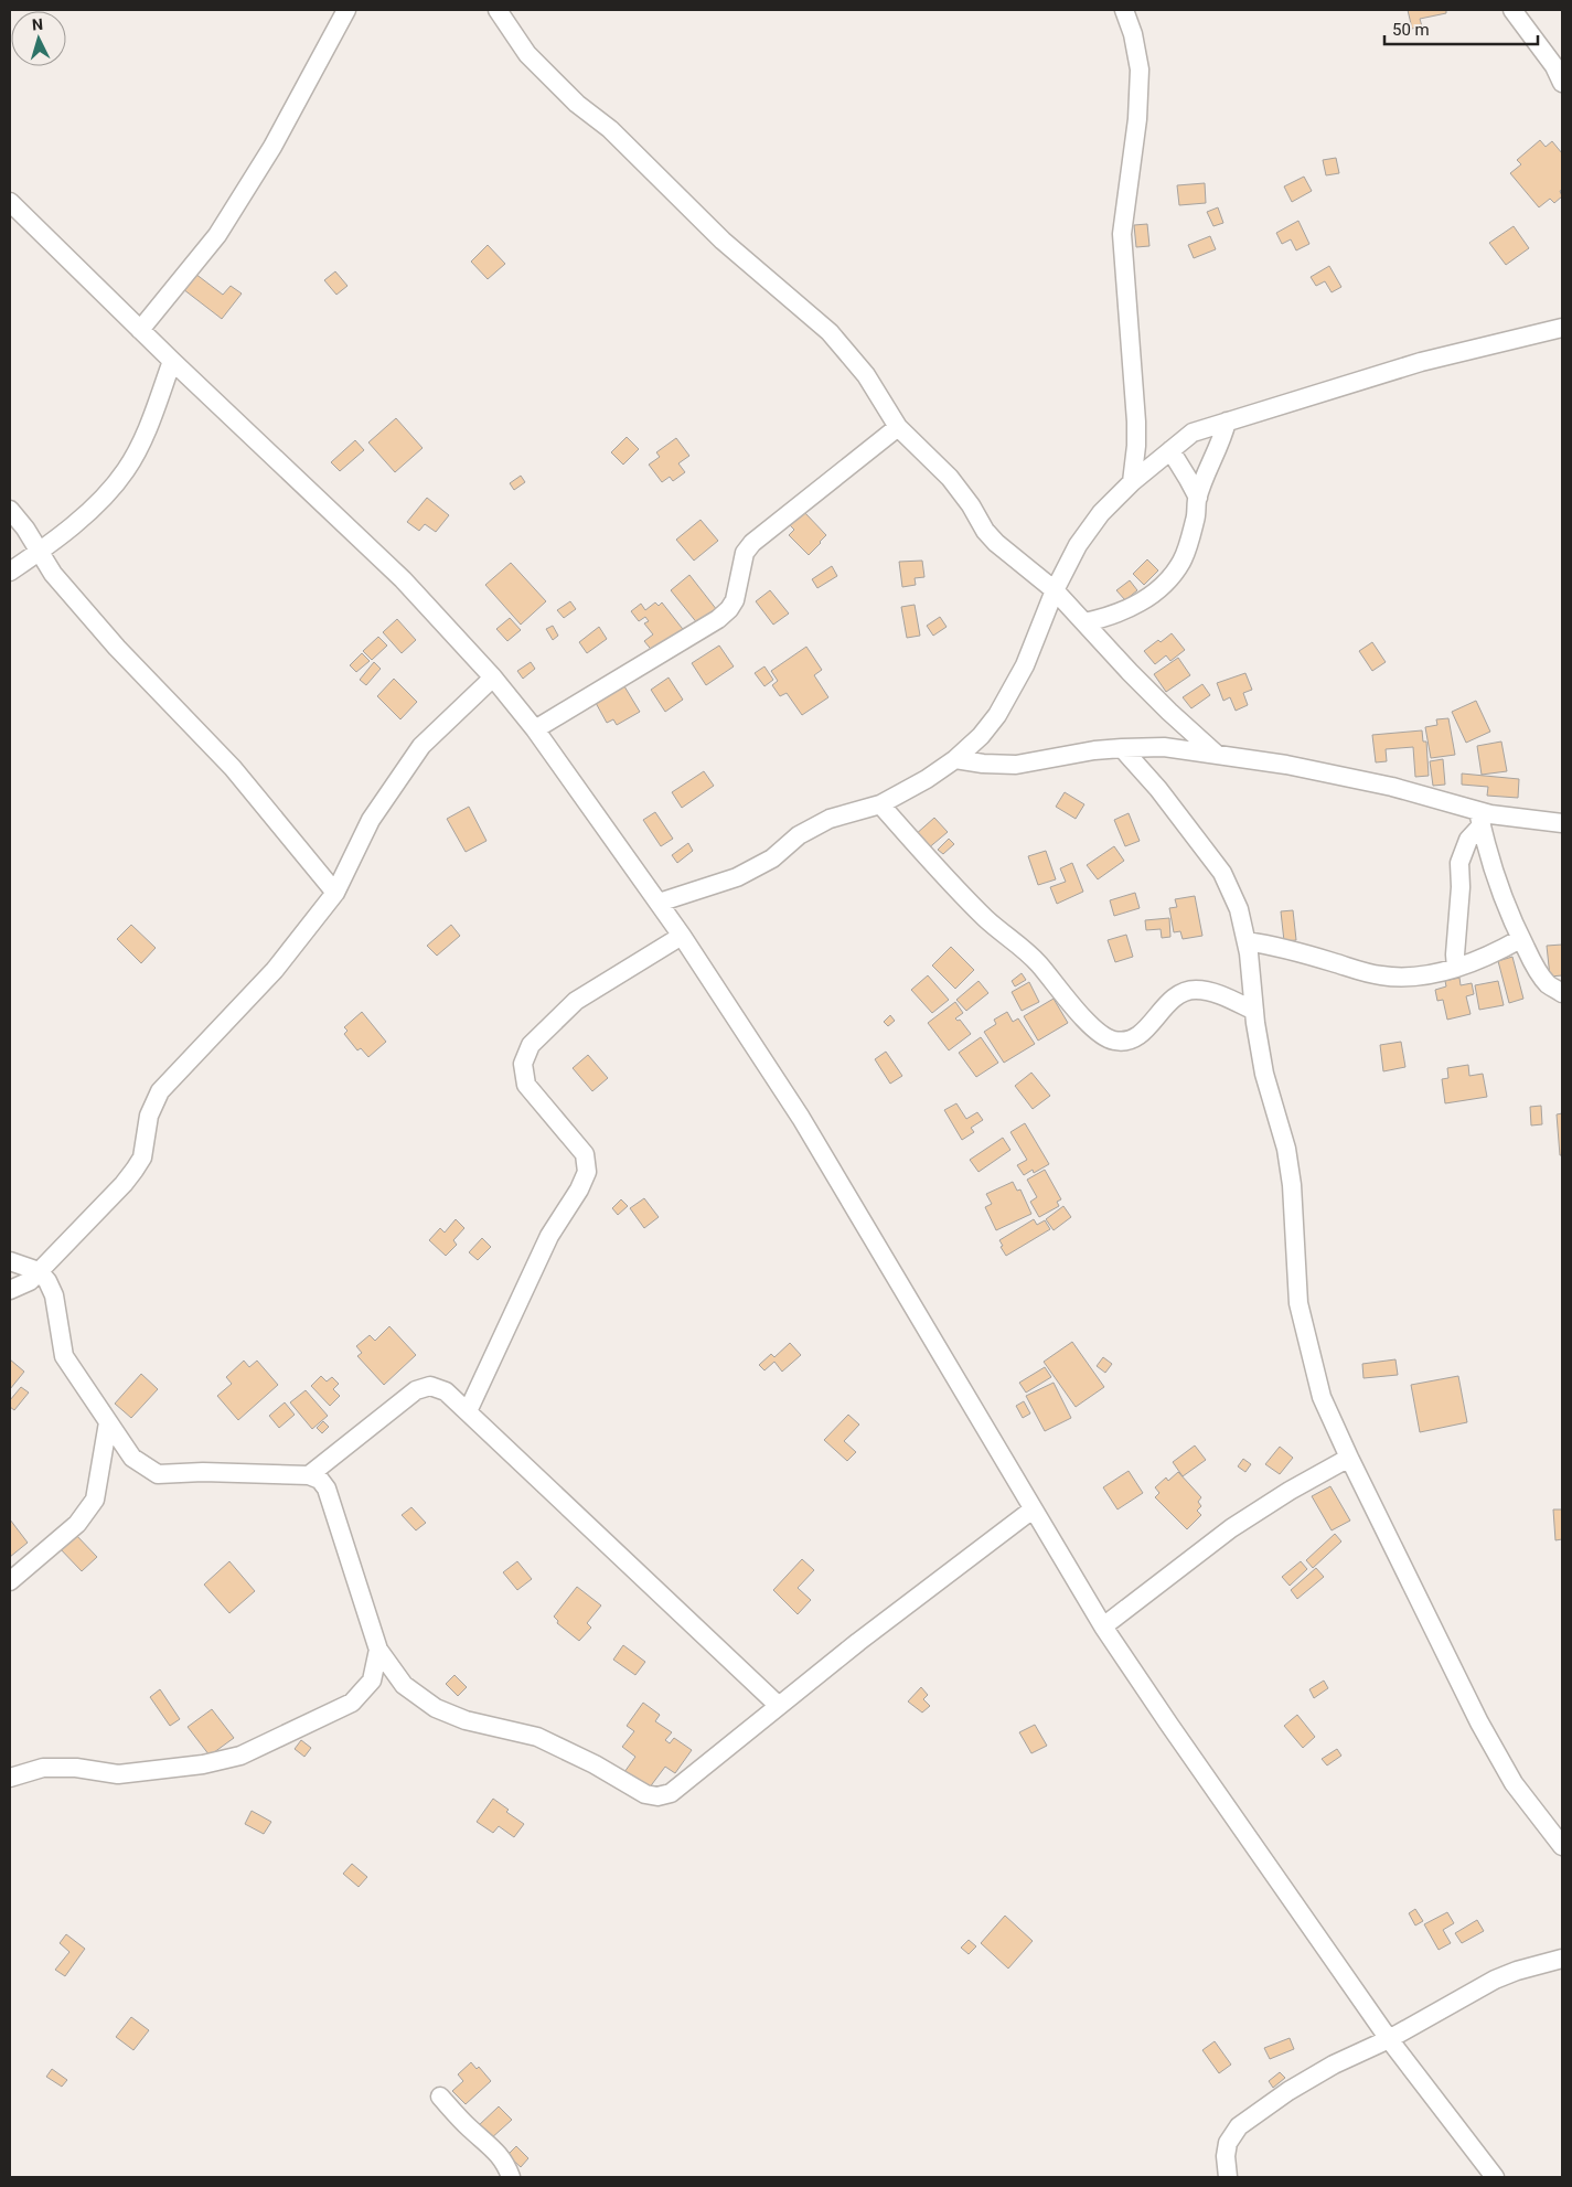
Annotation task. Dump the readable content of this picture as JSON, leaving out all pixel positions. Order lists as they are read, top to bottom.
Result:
{
  "scale_bar": "50 m",
  "north": "top"
}
